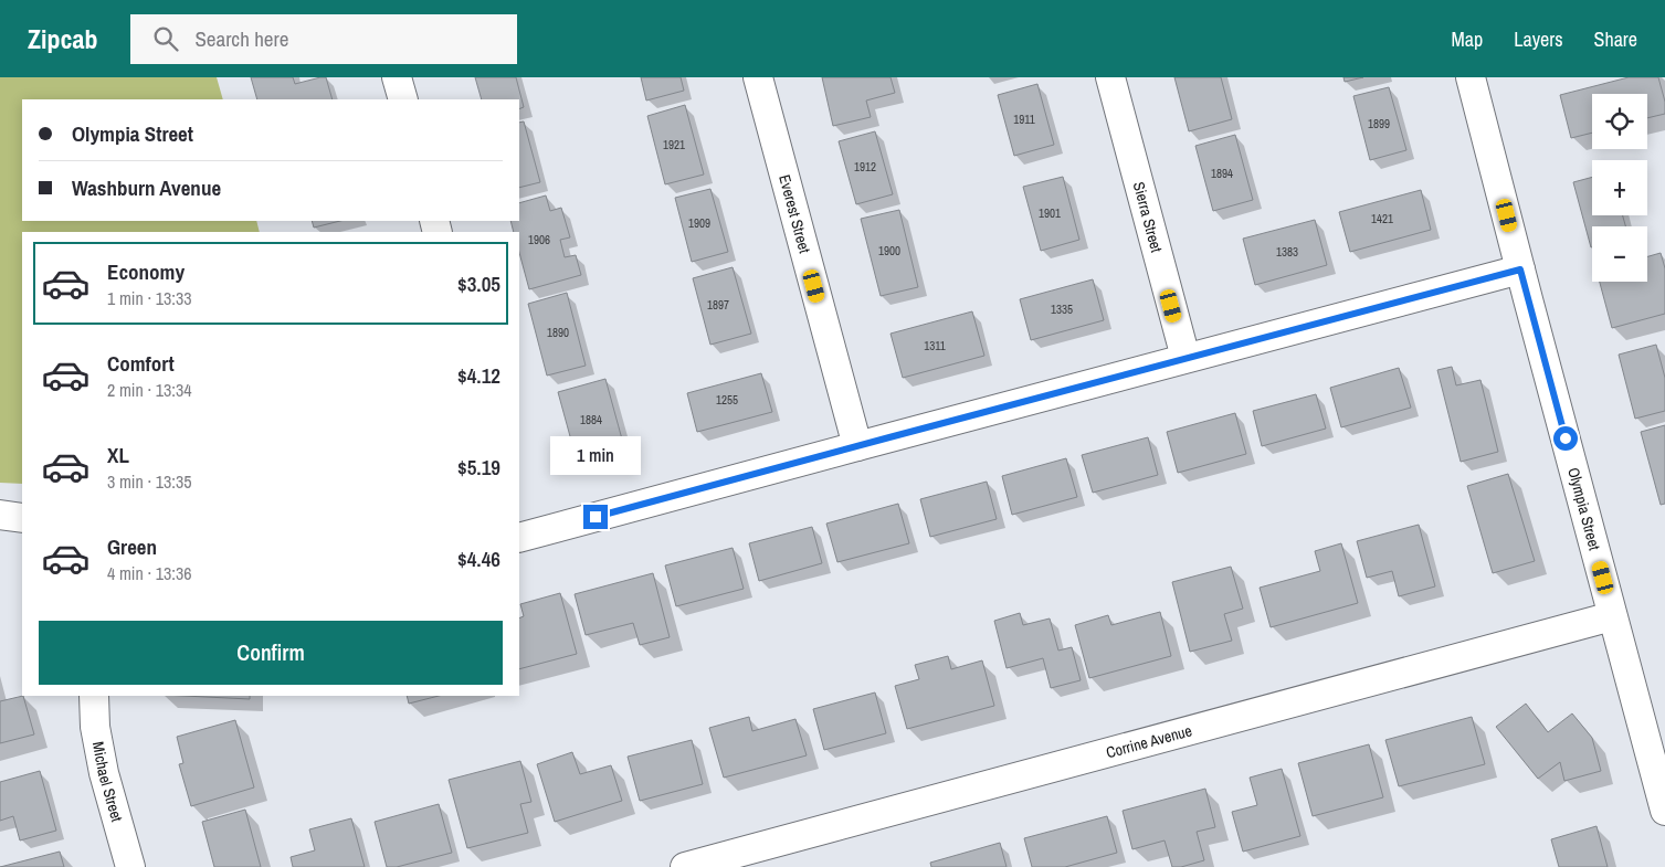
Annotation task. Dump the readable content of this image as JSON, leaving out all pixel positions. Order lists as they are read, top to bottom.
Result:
{
  "streets": {
    "street": [
      "Everest Street",
      "Sierra Street",
      "Olympia Street",
      "Corrine Avenue",
      "Michael Street"
    ]
  },
  "crossings": [
    ["Olympia Street", "Corrine Avenue"]
  ],
  "house_numbers": [
    "1911",
    "1899",
    "1921",
    "1912",
    "1894",
    "1901",
    "1421",
    "1909",
    "1906",
    "1900",
    "1383",
    "1897",
    "1335",
    "1890",
    "1311",
    "1255",
    "1884"
  ],
  "page": {
    "header": "Zipcab",
    "search": "Search here",
    "nav": ["Map", "Layers", "Share"],
    "map_buttons": ["+", "−"],
    "banner": ["Olympia Street", "Washburn Avenue"],
    "list": [
      {
        "name": "Economy",
        "note": "1 min · 13:33",
        "value": "$3.05"
      },
      {
        "name": "Comfort",
        "note": "2 min · 13:34",
        "value": "$4.12"
      },
      {
        "name": "XL",
        "note": "3 min · 13:35",
        "value": "$5.19"
      },
      {
        "name": "Green",
        "note": "4 min · 13:36",
        "value": "$4.46"
      }
    ],
    "bubble": "1 min",
    "buttons": "Confirm"
  }
}
